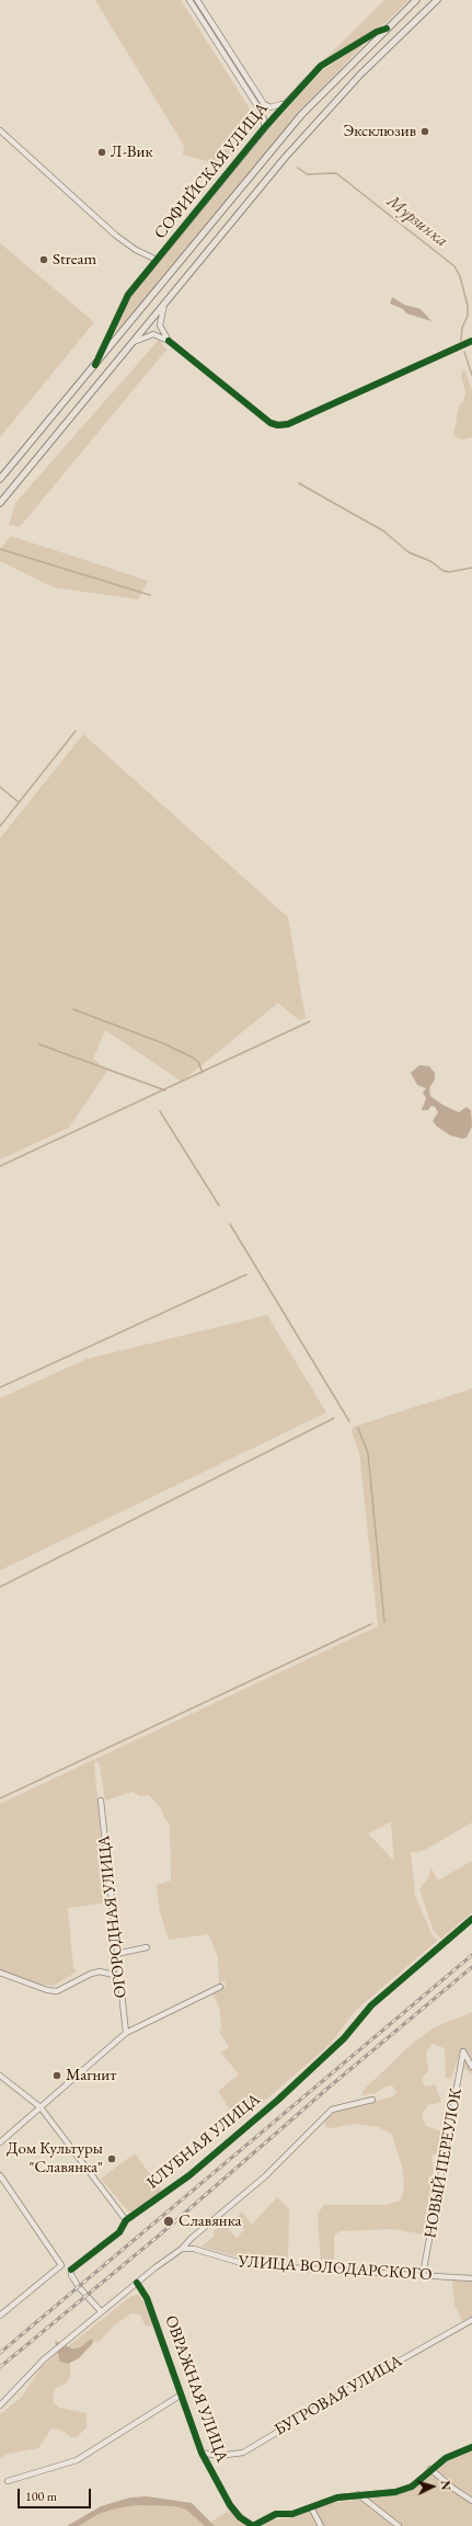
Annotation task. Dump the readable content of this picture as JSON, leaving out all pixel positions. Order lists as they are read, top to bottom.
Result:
{
  "streets": {
    "main road": ["СОФИЙСКАЯ УЛИЦА"],
    "street": [
      "ОГОРОДНАЯ УЛИЦА",
      "КЛУБНАЯ УЛИЦА",
      "НОВЫЙ ПЕРЕУЛОК",
      "УЛИЦА ВОЛОДАРСКОГО",
      "ОВРАЖНАЯ УЛИЦА",
      "БУГРОВАЯ УЛИЦА"
    ]
  },
  "crossings": [
    ["НОВЫЙ ПЕРЕУЛОК", "УЛИЦА ВОЛОДАРСКОГО"],
    ["ОВРАЖНАЯ УЛИЦА", "БУГРОВАЯ УЛИЦА"]
  ],
  "water": ["Мурзинка"],
  "places": [
    "Эксклюзив",
    "Л-Вик",
    "Stream",
    "Магнит",
    "Дом Культуры \"Славянка\"",
    "Славянка"
  ],
  "scale_bar": "100 m",
  "north": "right"
}
